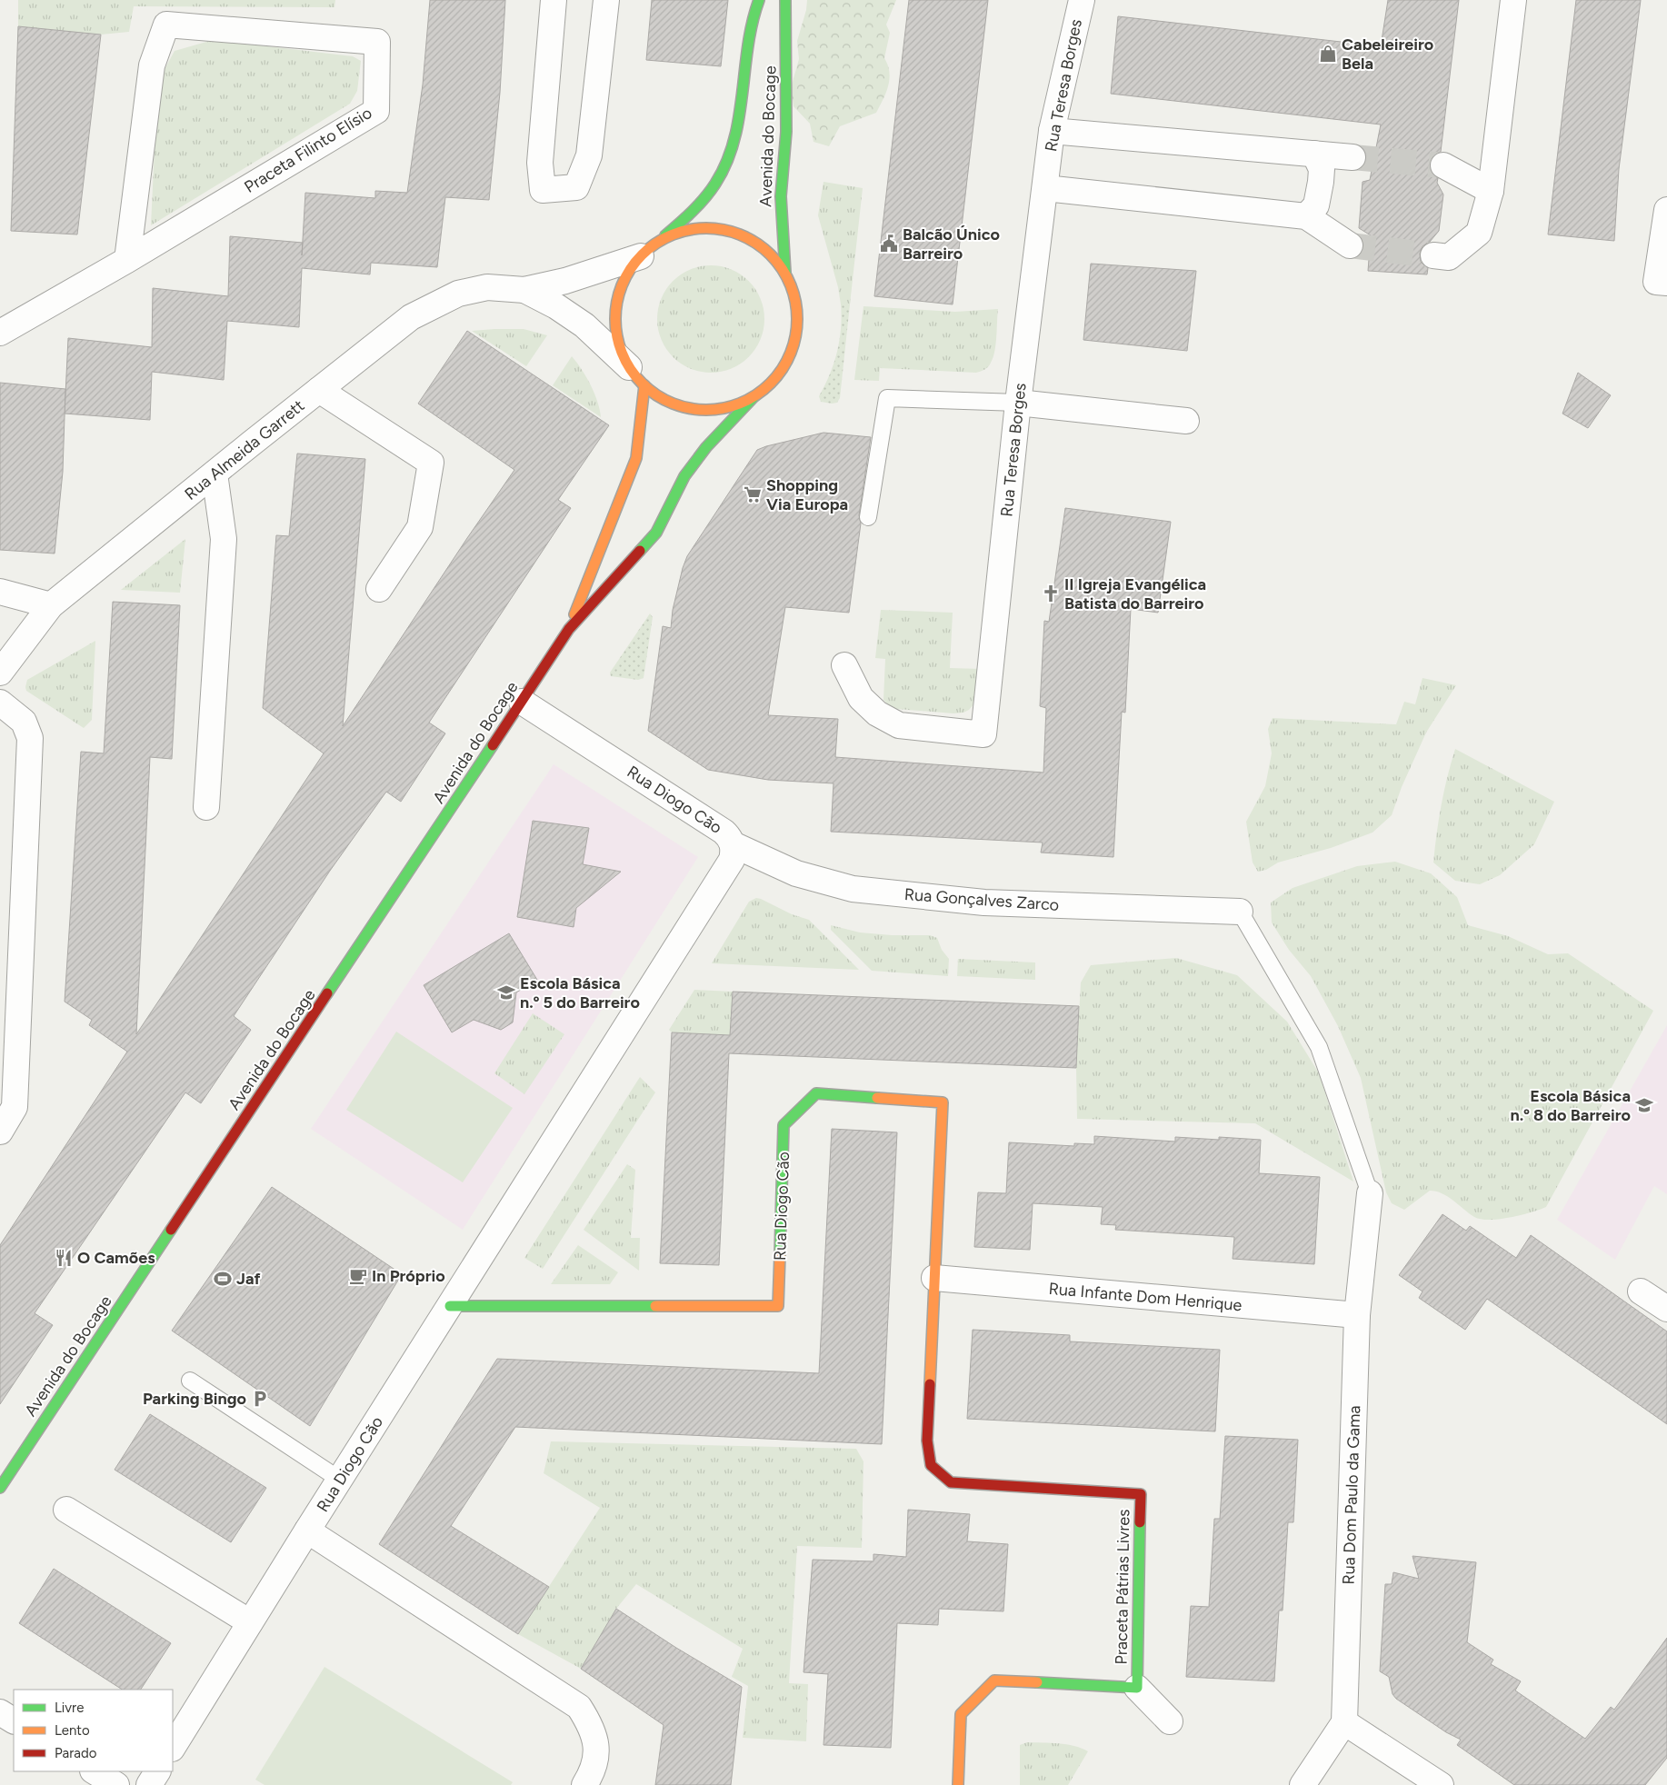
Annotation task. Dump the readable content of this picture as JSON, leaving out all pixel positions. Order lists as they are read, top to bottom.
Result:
{
  "streets": {
    "main road": ["Avenida do Bocage", "Rua Diogo Cão", "Praceta Pátrias Livres"],
    "street": [
      "Rua Teresa Borges",
      "Praceta Filinto Elísio",
      "Rua Almeida Garrett",
      "Rua Gonçalves Zarco",
      "Rua Infante Dom Henrique",
      "Rua Dom Paulo da Gama"
    ]
  },
  "crossings": [
    ["Avenida do Bocage", "Rua Almeida Garrett"],
    ["Avenida do Bocage", "Rua Diogo Cão"],
    ["Rua Diogo Cão", "Rua Gonçalves Zarco"],
    ["Rua Diogo Cão", "Rua Infante Dom Henrique"],
    ["Rua Diogo Cão", "Praceta Pátrias Livres"],
    ["Rua Infante Dom Henrique", "Rua Dom Paulo da Gama"],
    ["Rua Infante Dom Henrique", "Praceta Pátrias Livres"]
  ],
  "places": {
    "shop": ["Cabeleireiro Bela"],
    "public building": ["Balcão Único Barreiro"],
    "supermarket": ["Shopping Via Europa"],
    "church": ["II Igreja Evangélica Batista do Barreiro"],
    "school or university": ["Escola Básica n.º 5 do Barreiro", "Escola Básica n.º 8 do Barreiro"],
    "restaurant": ["O Camões"],
    "cafe": ["In Próprio"],
    "sports": ["Jaf"],
    "parking": ["Parking Bingo"]
  },
  "legend": ["Livre", "Lento", "Parado"]
}
